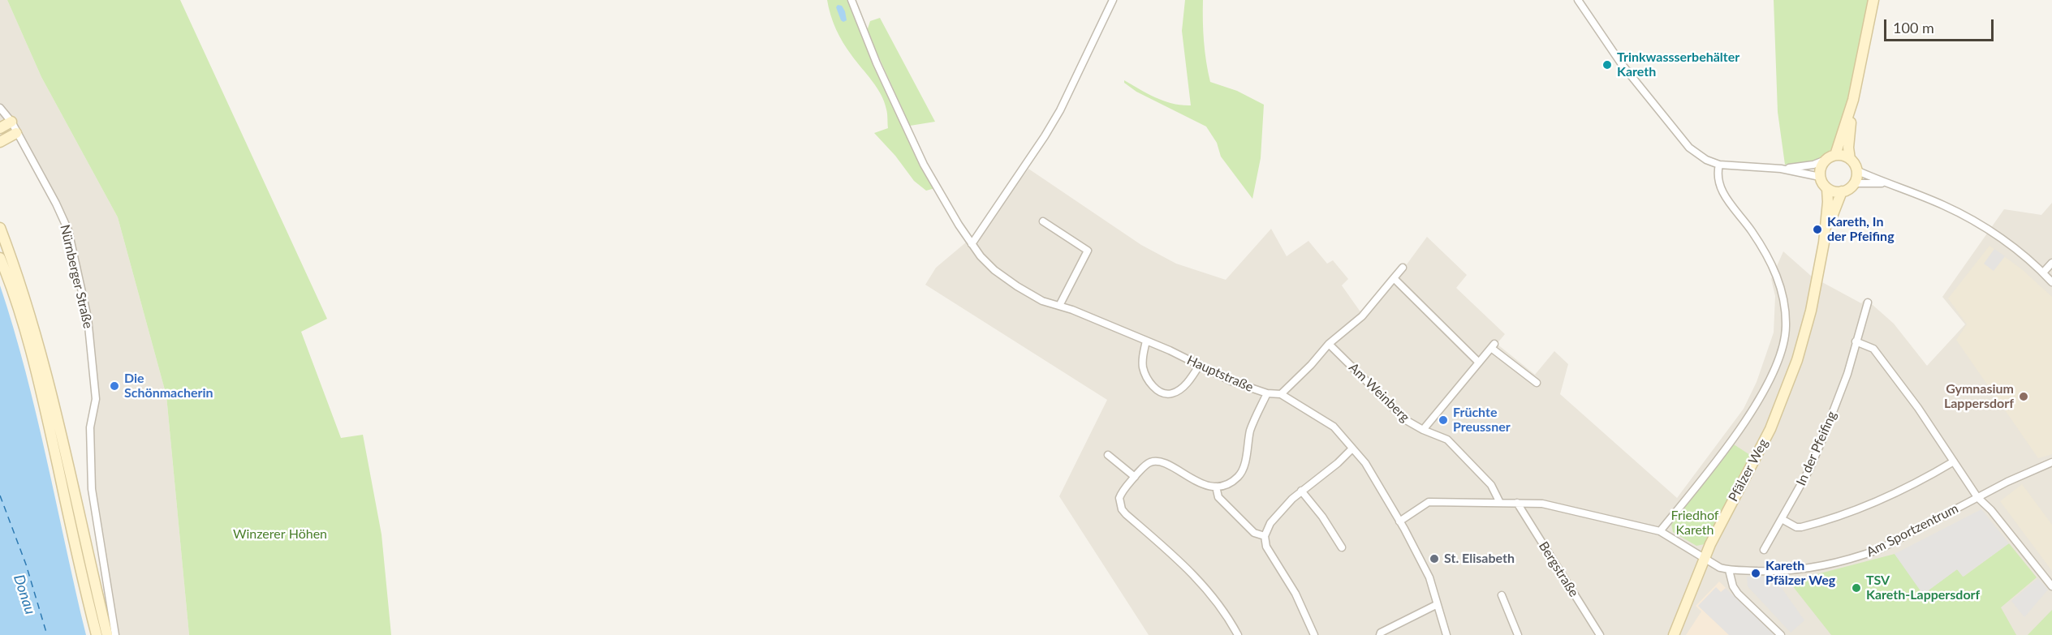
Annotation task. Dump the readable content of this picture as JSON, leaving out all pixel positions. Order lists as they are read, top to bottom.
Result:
{
  "streets": {
    "street": [
      "Nürnberger Straße",
      "Hauptstraße",
      "Am Weinberg",
      "In der Pfeifing",
      "Pfälzer Weg",
      "Am Sportzentrum",
      "Bergstraße"
    ]
  },
  "crossings": [
    ["Hauptstraße", "Am Sportzentrum"],
    ["Am Weinberg", "Am Sportzentrum"],
    ["Pfälzer Weg", "Am Sportzentrum"],
    ["Am Sportzentrum", "Bergstraße"]
  ],
  "water": ["Donau"],
  "parks": ["Friedhof Kareth", "Winzerer Höhen"],
  "places": [
    "Trinkwassserbehälter Kareth",
    "Kareth, In der Pfeifing",
    "Die Schönmacherin",
    "Gymnasium Lappersdorf",
    "Früchte Preussner",
    "St. Elisabeth",
    "Kareth Pfälzer Weg",
    "TSV Kareth-Lappersdorf"
  ],
  "scale_bar": "100 m"
}
